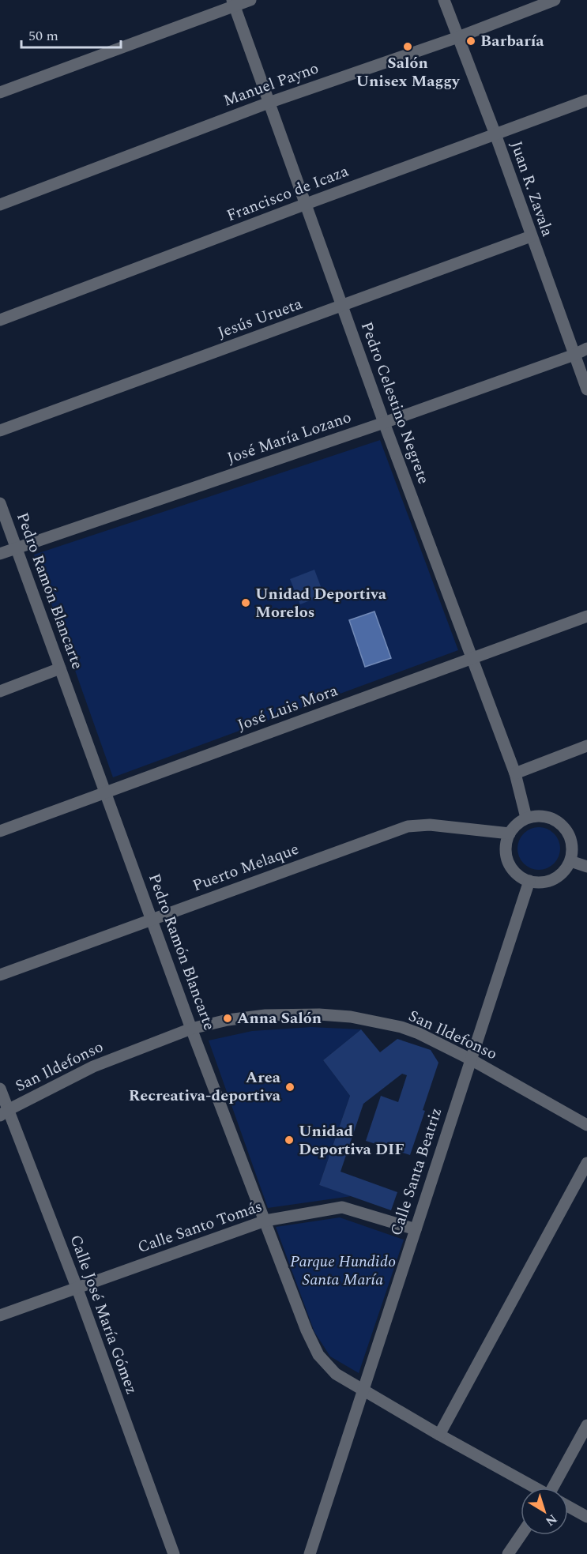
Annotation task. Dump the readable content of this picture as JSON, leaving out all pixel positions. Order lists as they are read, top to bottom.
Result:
{
  "streets": {
    "street": [
      "Manuel Payno",
      "Juan R. Zavala",
      "Francisco de Icaza",
      "Jesús Urueta",
      "Pedro Celestino Negrete",
      "José María Lozano",
      "Pedro Ramón Blancarte",
      "José Luis Mora",
      "Puerto Melaque",
      "San Ildefonso",
      "Calle Santa Beatriz",
      "Calle Santo Tomás",
      "Calle José María Gómez"
    ]
  },
  "crossings": [
    ["Manuel Payno", "Juan R. Zavala"],
    ["Manuel Payno", "Pedro Celestino Negrete"],
    ["Juan R. Zavala", "Francisco de Icaza"],
    ["Juan R. Zavala", "Jesús Urueta"],
    ["Juan R. Zavala", "José María Lozano"],
    ["Francisco de Icaza", "Pedro Celestino Negrete"],
    ["Jesús Urueta", "Pedro Celestino Negrete"],
    ["Pedro Celestino Negrete", "José María Lozano"],
    ["Pedro Celestino Negrete", "José Luis Mora"],
    ["Pedro Celestino Negrete", "Puerto Melaque"],
    ["Pedro Celestino Negrete", "Calle Santa Beatriz"],
    ["José María Lozano", "Pedro Ramón Blancarte"],
    ["Pedro Ramón Blancarte", "José Luis Mora"],
    ["Pedro Ramón Blancarte", "Puerto Melaque"],
    ["Pedro Ramón Blancarte", "San Ildefonso"],
    ["Pedro Ramón Blancarte", "Calle Santa Beatriz"],
    ["Pedro Ramón Blancarte", "Calle Santo Tomás"],
    ["Puerto Melaque", "Calle Santa Beatriz"],
    ["San Ildefonso", "Calle Santa Beatriz"],
    ["San Ildefonso", "Calle José María Gómez"],
    ["Calle Santa Beatriz", "Calle Santo Tomás"],
    ["Calle Santo Tomás", "Calle José María Gómez"]
  ],
  "parks": ["Parque Hundido Santa María"],
  "places": [
    "Barbaría",
    "Salón Unisex Maggy",
    "Unidad Deportiva Morelos",
    "Anna Salón",
    "Area Recreativa-deportiva",
    "Unidad Deportiva DIF"
  ],
  "scale_bar": "50 m",
  "north": "bottom right"
}
